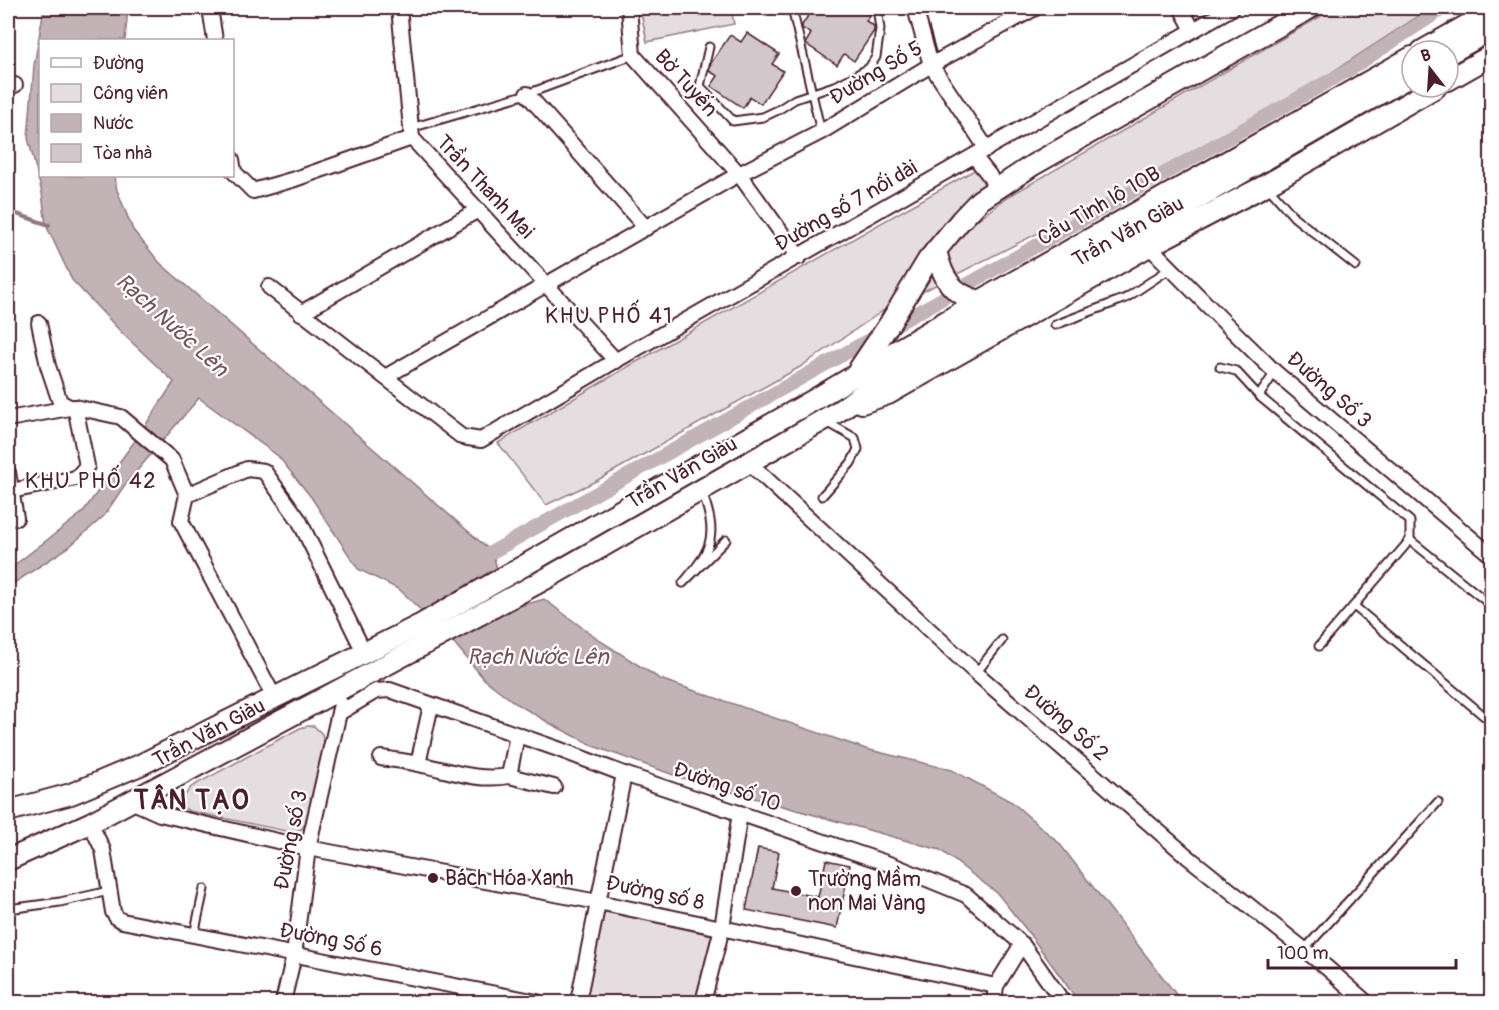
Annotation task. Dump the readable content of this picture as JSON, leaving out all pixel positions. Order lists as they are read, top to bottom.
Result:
{
  "streets": {
    "main road": ["Cầu Tỉnh lộ 10B", "Trần Văn Giàu"],
    "street": [
      "Đường Số 5",
      "Bờ Tuyến",
      "Trần Thanh Mại",
      "Đường số 7 nối dài",
      "Đường Số 3",
      "Đường Số 2",
      "Đường số 10",
      "Đường số 3",
      "Đường số 8",
      "Đường Số 6"
    ]
  },
  "crossings": [
    ["Đường Số 5", "Bờ Tuyến"],
    ["Đường Số 5", "Trần Thanh Mại"],
    ["Đường Số 5", "Đường số 7 nối dài"],
    ["Bờ Tuyến", "Đường số 7 nối dài"],
    ["Trần Thanh Mại", "Đường số 7 nối dài"],
    ["Cầu Tỉnh lộ 10B", "Trần Văn Giàu"],
    ["Trần Văn Giàu", "Đường Số 3"],
    ["Trần Văn Giàu", "Đường Số 2"],
    ["Trần Văn Giàu", "Đường số 3"],
    ["Trần Văn Giàu", "Đường số 8"],
    ["Đường số 10", "Đường số 3"],
    ["Đường số 3", "Đường số 8"],
    ["Đường số 3", "Đường Số 6"]
  ],
  "districts": ["KHU PHỐ 41", "KHU PHỐ 42", "TÂN TẠO"],
  "water": ["Rạch Nước Lên"],
  "places": ["Bách Hóa Xanh", "Trường Mầm non Mai Vàng"],
  "legend": [
    "Đường",
    "Công viên",
    "Nước",
    "Tòa nhà"
  ],
  "scale_bar": "100 m",
  "north": "top"
}
